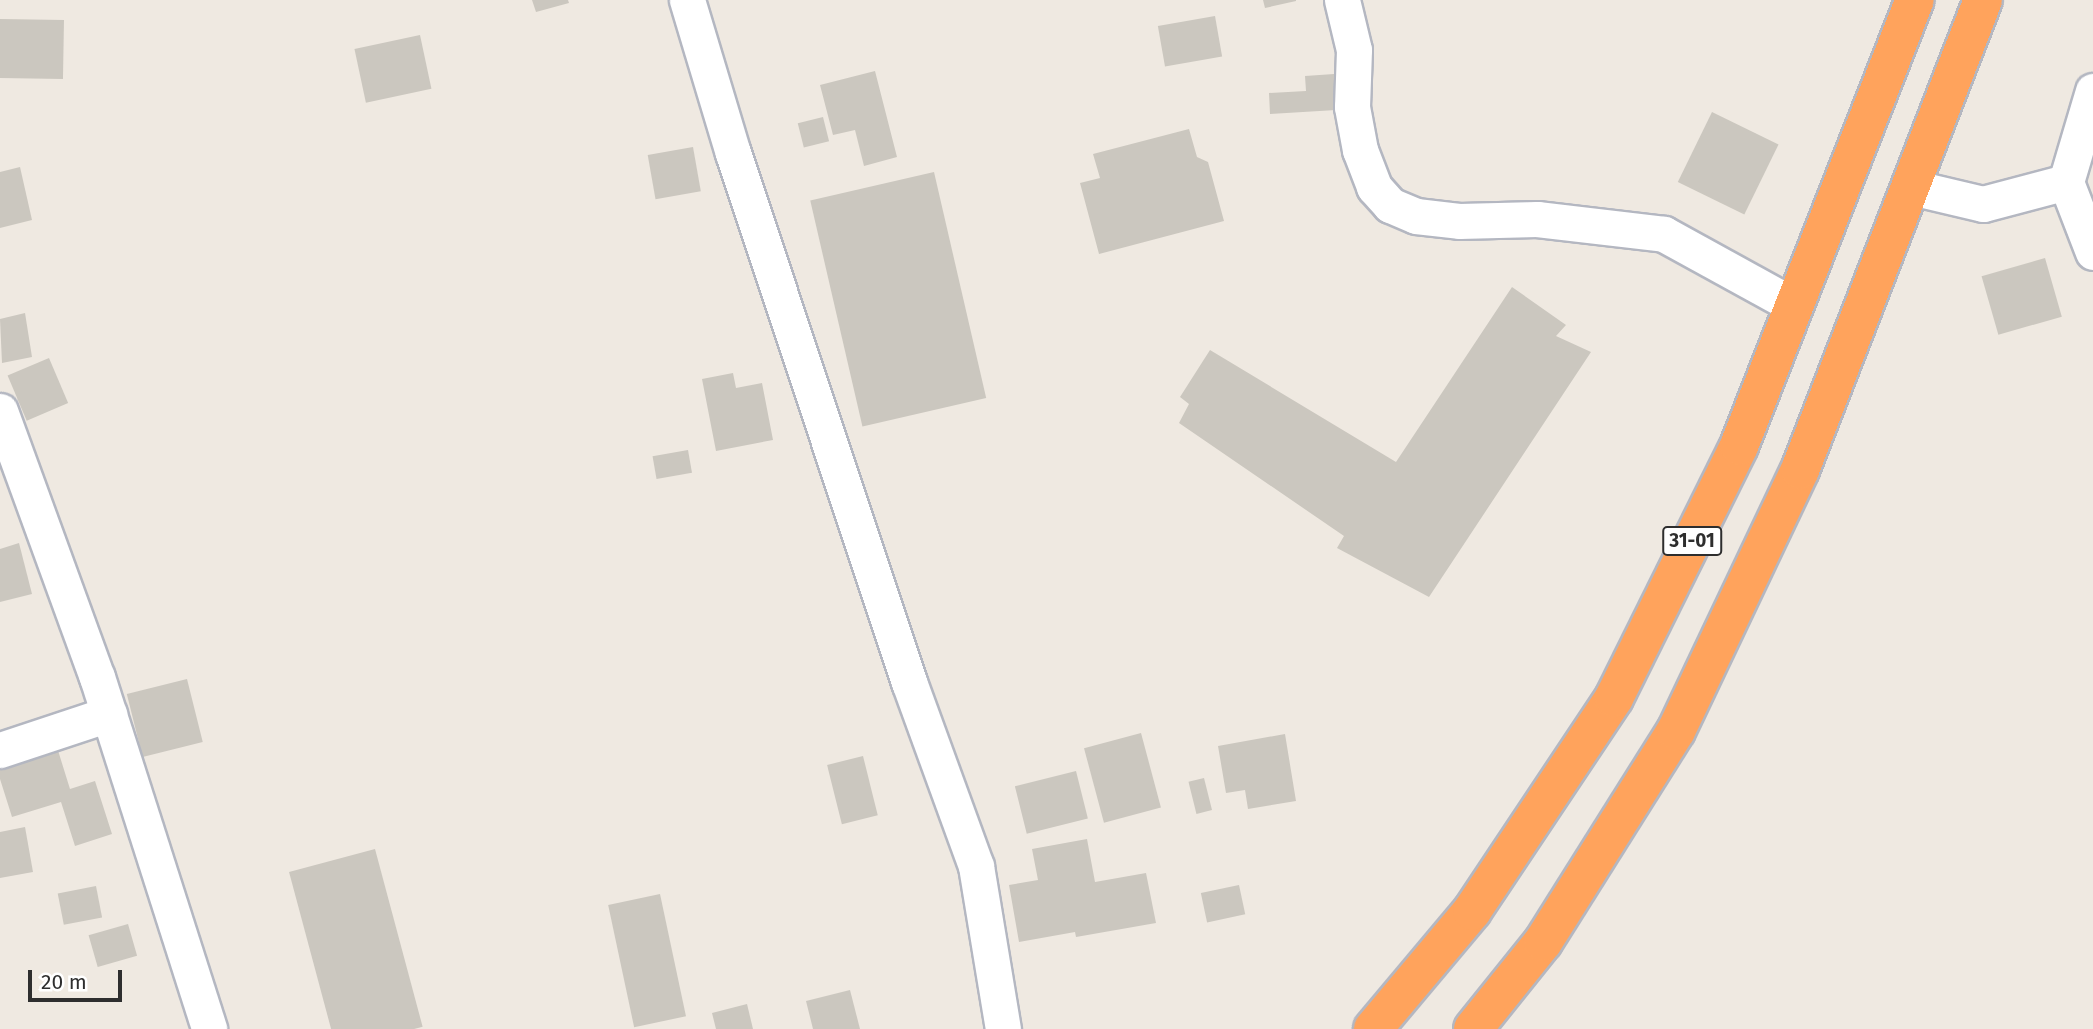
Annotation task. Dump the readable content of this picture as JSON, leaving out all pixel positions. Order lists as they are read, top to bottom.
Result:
{
  "streets": {
    "highway": ["31-01"]
  },
  "scale_bar": "20 m"
}
